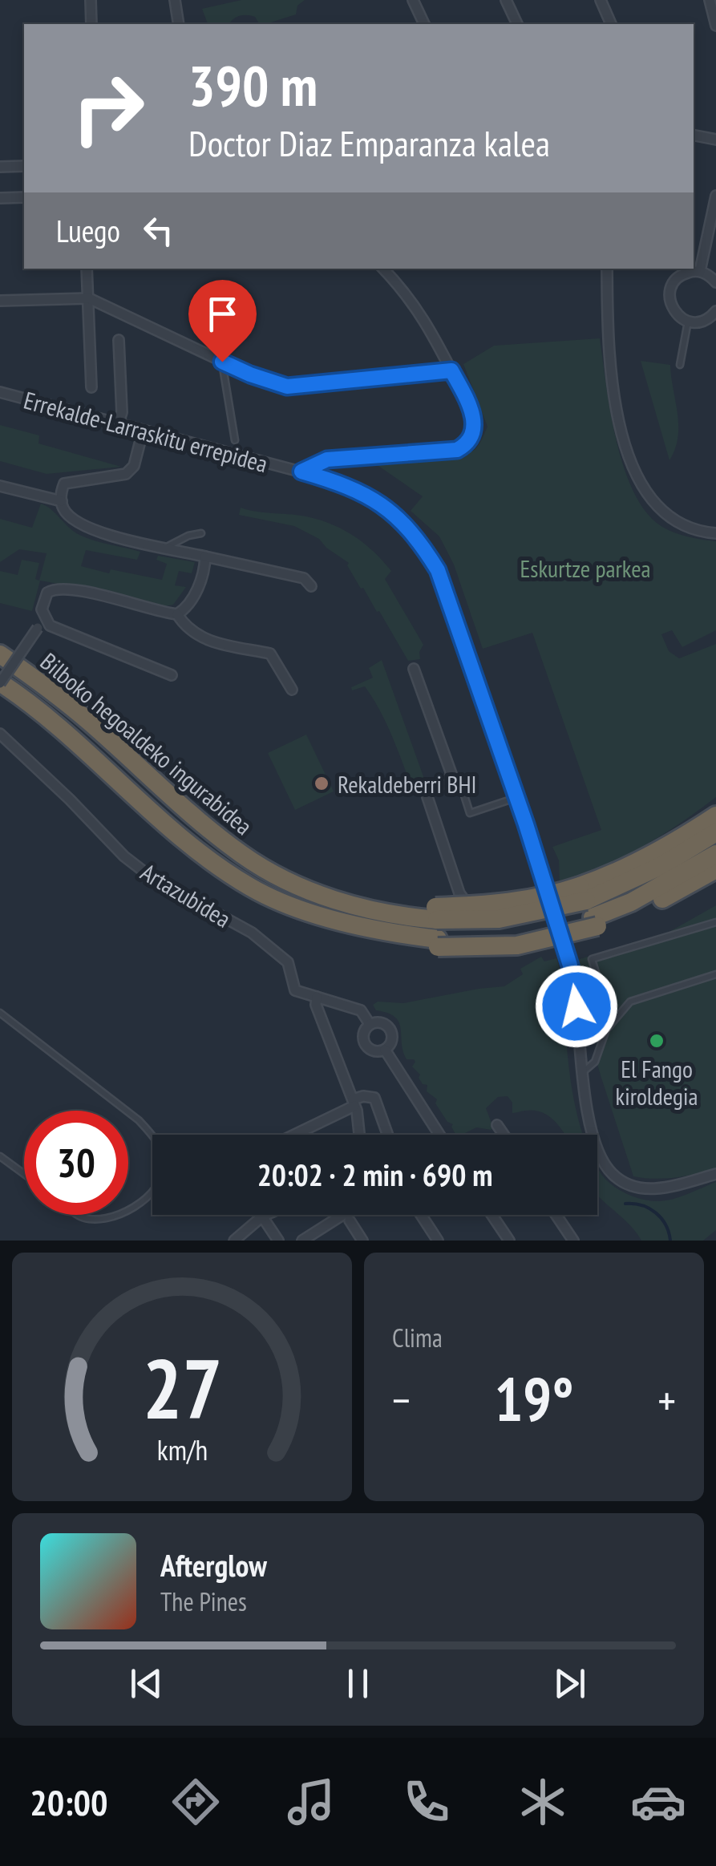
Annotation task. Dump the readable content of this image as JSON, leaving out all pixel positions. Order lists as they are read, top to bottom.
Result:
{
  "streets": {
    "highway": ["Bilboko hegoaldeko ingurabidea"],
    "street": ["Errekalde-Larraskitu errepidea", "Artazubidea"]
  },
  "parks": ["Eskurtze parkea"],
  "places": ["Rekaldeberri BHI", "El Fango kiroldegia"],
  "page": {
    "turn": ["390 m", "Doctor Diaz Emparanza kalea"],
    "then": "Luego",
    "limit": "30",
    "trip": "20:02 · 2 min · 690 m",
    "tile": "Clima",
    "heat": ["−", "19°", "+"],
    "song": ["Afterglow", "The Pines"],
    "tabs": "20:00",
    "gauge": ["27", "km/h"]
  }
}
